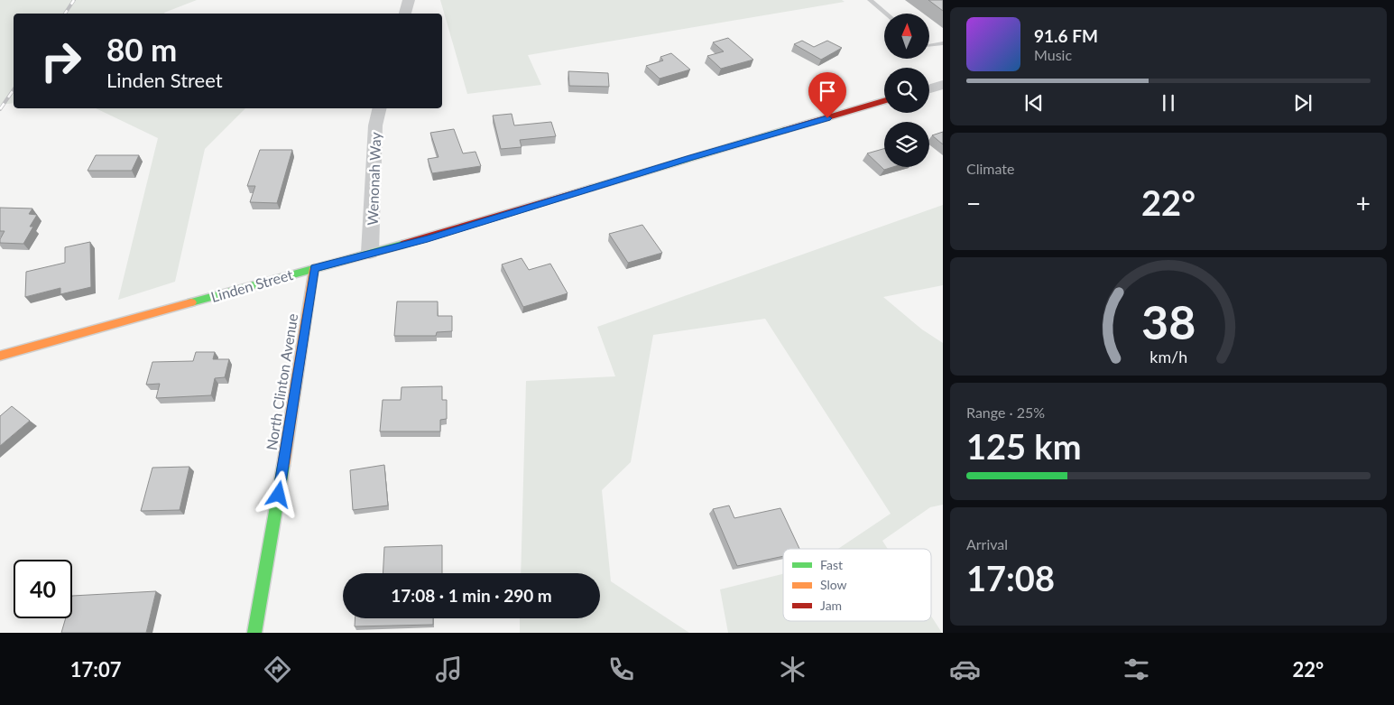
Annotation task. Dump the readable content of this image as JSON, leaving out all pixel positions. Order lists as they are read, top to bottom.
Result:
{
  "streets": {
    "street": ["Wenonah Way", "Linden Street", "North Clinton Avenue"]
  },
  "crossings": [
    ["Wenonah Way", "Linden Street"],
    ["Linden Street", "North Clinton Avenue"]
  ],
  "legend": ["Fast", "Slow", "Jam"],
  "north": "top",
  "page": {
    "turn": ["80 m", "Linden Street"],
    "song": ["91.6 FM", "Music"],
    "tile": [
      "Climate",
      ["Range · 25%", "125 km"],
      ["Arrival", "17:08"]
    ],
    "heat": ["−", "22°", "+"],
    "limit": "40",
    "trip": "17:08 · 1 min · 290 m",
    "tabs": ["17:07", "22°"],
    "gauge": ["38", "km/h"]
  }
}
